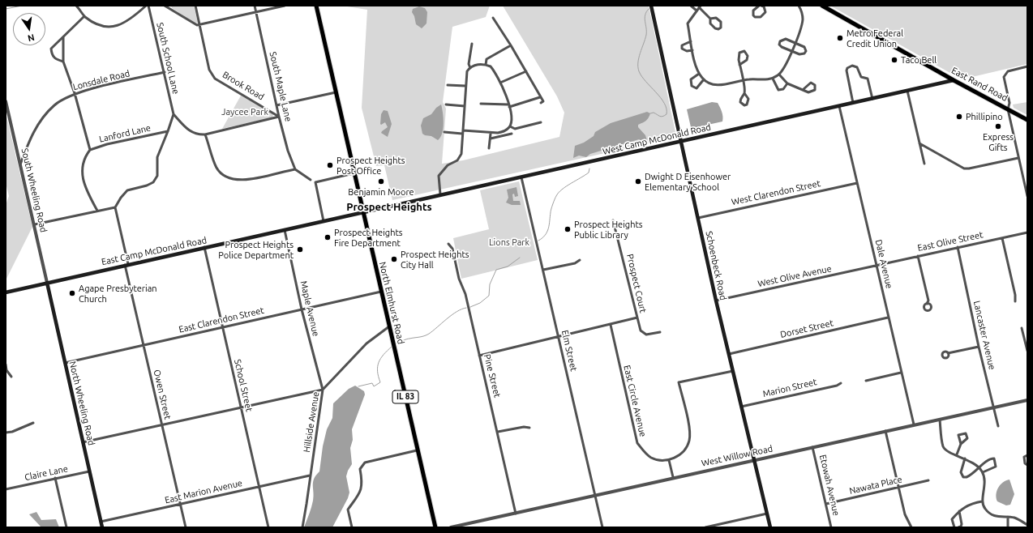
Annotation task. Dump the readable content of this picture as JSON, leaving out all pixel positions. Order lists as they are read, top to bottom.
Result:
{
  "streets": {
    "main road": [
      "East Rand Road",
      "West Camp McDonald Road",
      "East Camp McDonald Road",
      "Schoenbeck Road",
      "North Elmhurst Road",
      "IL 83",
      "North Wheeling Road"
    ],
    "street": [
      "South School Lane",
      "Lonsdale Road",
      "Brook Road",
      "South Maple Lane",
      "Lanford Lane",
      "South Wheeling Road",
      "West Clarendon Street",
      "East Olive Street",
      "Dale Avenue",
      "West Olive Avenue",
      "Prospect Court",
      "Maple Avenue",
      "East Clarendon Street",
      "Dorset Street",
      "Lancaster Avenue",
      "Elm Street",
      "Pine Street",
      "School Street",
      "Marion Street",
      "Owen Street",
      "East Circle Avenue",
      "Hillside Avenue",
      "West Willow Road",
      "Claire Lane",
      "Etowah Avenue",
      "Nawata Place",
      "East Marion Avenue"
    ]
  },
  "crossings": [
    ["South School Lane", "Lonsdale Road"],
    ["Lonsdale Road", "South Wheeling Road"],
    ["East Rand Road", "West Camp McDonald Road"],
    ["Brook Road", "South Maple Lane"],
    ["West Camp McDonald Road", "East Camp McDonald Road"],
    ["West Camp McDonald Road", "Dale Avenue"],
    ["West Camp McDonald Road", "Schoenbeck Road"],
    ["West Camp McDonald Road", "North Elmhurst Road"],
    ["West Camp McDonald Road", "Elm Street"],
    ["South Wheeling Road", "East Camp McDonald Road"],
    ["South Wheeling Road", "North Wheeling Road"],
    ["West Clarendon Street", "Dale Avenue"],
    ["West Clarendon Street", "Schoenbeck Road"],
    ["East Olive Street", "Dale Avenue"],
    ["East Olive Street", "West Olive Avenue"],
    ["East Olive Street", "Lancaster Avenue"],
    ["East Camp McDonald Road", "North Elmhurst Road"],
    ["East Camp McDonald Road", "Maple Avenue"],
    ["East Camp McDonald Road", "School Street"],
    ["East Camp McDonald Road", "Owen Street"],
    ["East Camp McDonald Road", "North Wheeling Road"],
    ["Dale Avenue", "West Olive Avenue"],
    ["Dale Avenue", "Dorset Street"],
    ["Dale Avenue", "West Willow Road"],
    ["Schoenbeck Road", "West Olive Avenue"],
    ["Schoenbeck Road", "Dorset Street"],
    ["Schoenbeck Road", "Marion Street"],
    ["Schoenbeck Road", "West Willow Road"],
    ["North Elmhurst Road", "East Clarendon Street"],
    ["North Elmhurst Road", "Hillside Avenue"],
    ["Maple Avenue", "East Clarendon Street"],
    ["Maple Avenue", "Hillside Avenue"],
    ["East Clarendon Street", "School Street"],
    ["East Clarendon Street", "Owen Street"],
    ["East Clarendon Street", "North Wheeling Road"],
    ["Lancaster Avenue", "West Willow Road"],
    ["Elm Street", "West Willow Road"],
    ["Pine Street", "West Willow Road"],
    ["School Street", "East Marion Avenue"],
    ["Owen Street", "East Marion Avenue"],
    ["North Wheeling Road", "Claire Lane"],
    ["North Wheeling Road", "East Marion Avenue"],
    ["Hillside Avenue", "East Marion Avenue"],
    ["West Willow Road", "Etowah Avenue"],
    ["Etowah Avenue", "Nawata Place"]
  ],
  "districts": ["Prospect Heights"],
  "parks": ["Jaycee Park", "Lions Park"],
  "places": [
    "Metro Federal Credit Union",
    "Taco Bell",
    "Phillipino",
    "Express Gifts",
    "Prospect Heights Post Office",
    "Benjamin Moore",
    "Dwight D Eisenhower Elementary School",
    "Prospect Heights Public Library",
    "Prospect Heights Fire Department",
    "Prospect Heights Police Department",
    "Prospect Heights City Hall",
    "Agape Presbyterian Church"
  ],
  "north": "bottom"
}
